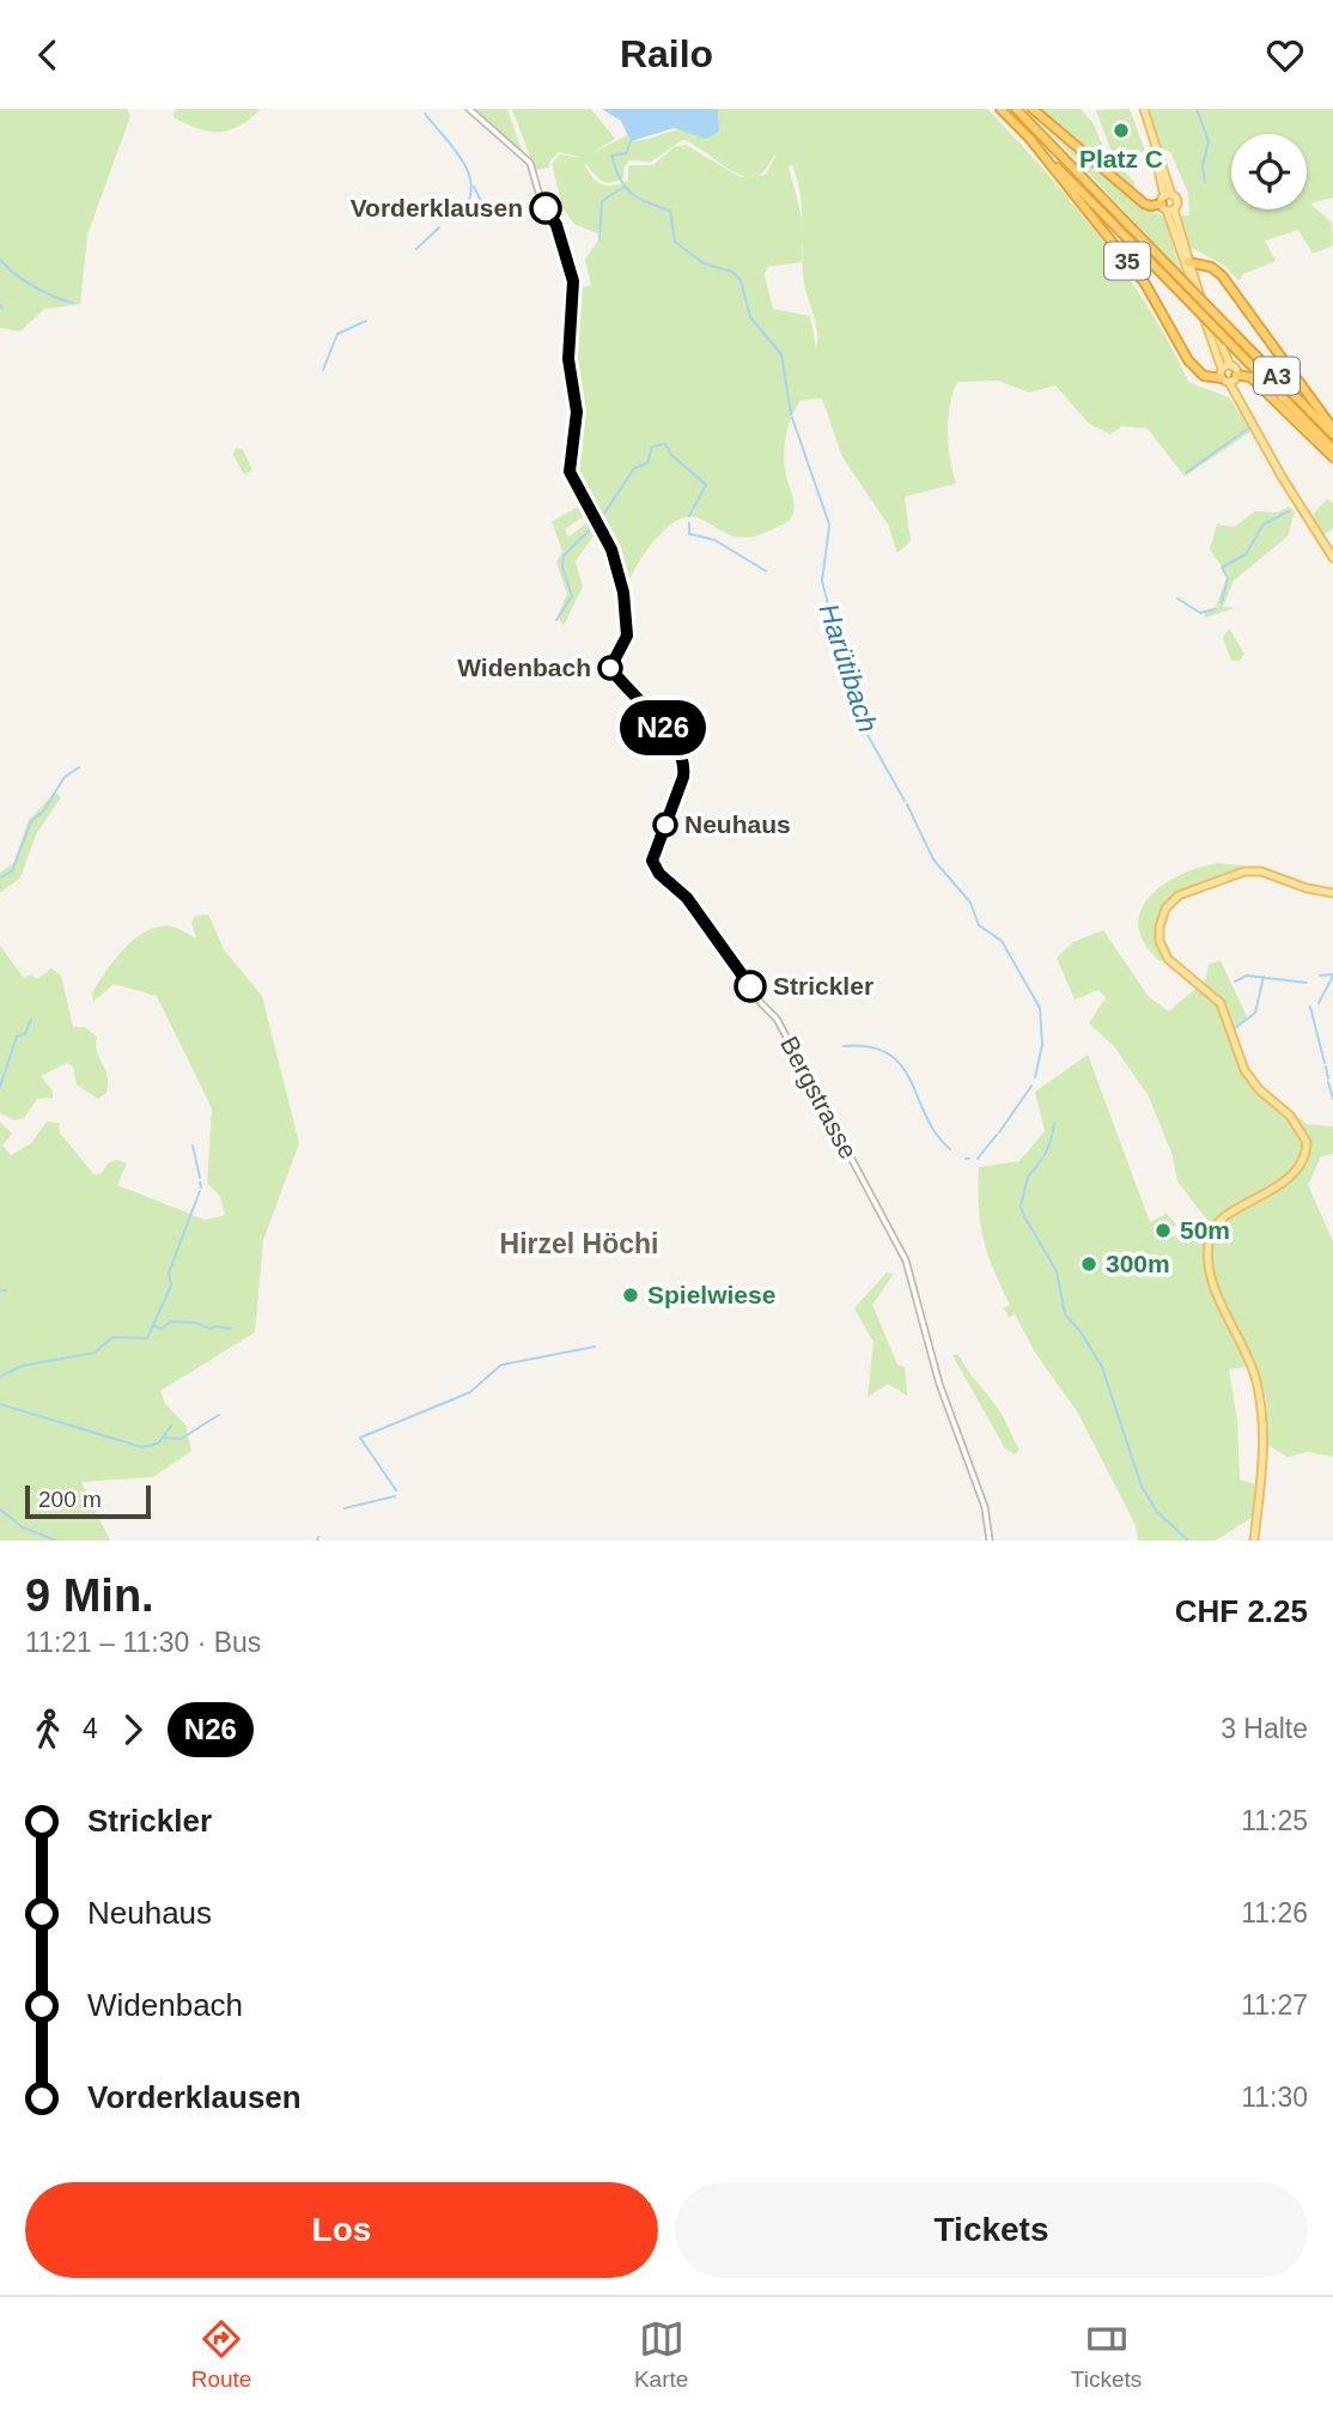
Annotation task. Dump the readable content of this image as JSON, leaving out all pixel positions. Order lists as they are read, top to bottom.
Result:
{
  "streets": {
    "highway": ["35", "A3"],
    "street": ["Bergstrasse"]
  },
  "crossings": [
    ["35", "A3"]
  ],
  "districts": ["Hirzel Höchi"],
  "water": ["Harütibach"],
  "places": [
    "Platz C",
    "Vorderklausen",
    "Widenbach",
    "Neuhaus",
    "Strickler",
    "50m",
    "300m",
    "Spielwiese"
  ],
  "lines": ["bus line N26"],
  "scale_bar": "200 m",
  "page": {
    "header": "Railo",
    "on_map": "N26",
    "scale": "200 m",
    "heading": ["9 Min.", "11:21 – 11:30 · Bus", "CHF 2.25"],
    "legs": ["4", "N26", "3 Halte"],
    "list": [
      {
        "name": "Strickler",
        "value": "11:25"
      },
      {
        "name": "Neuhaus",
        "value": "11:26"
      },
      {
        "name": "Widenbach",
        "value": "11:27"
      },
      {
        "name": "Vorderklausen",
        "value": "11:30"
      }
    ],
    "buttons": ["Los", "Tickets"],
    "tabs": ["Route", "Karte", "Tickets"]
  }
}
